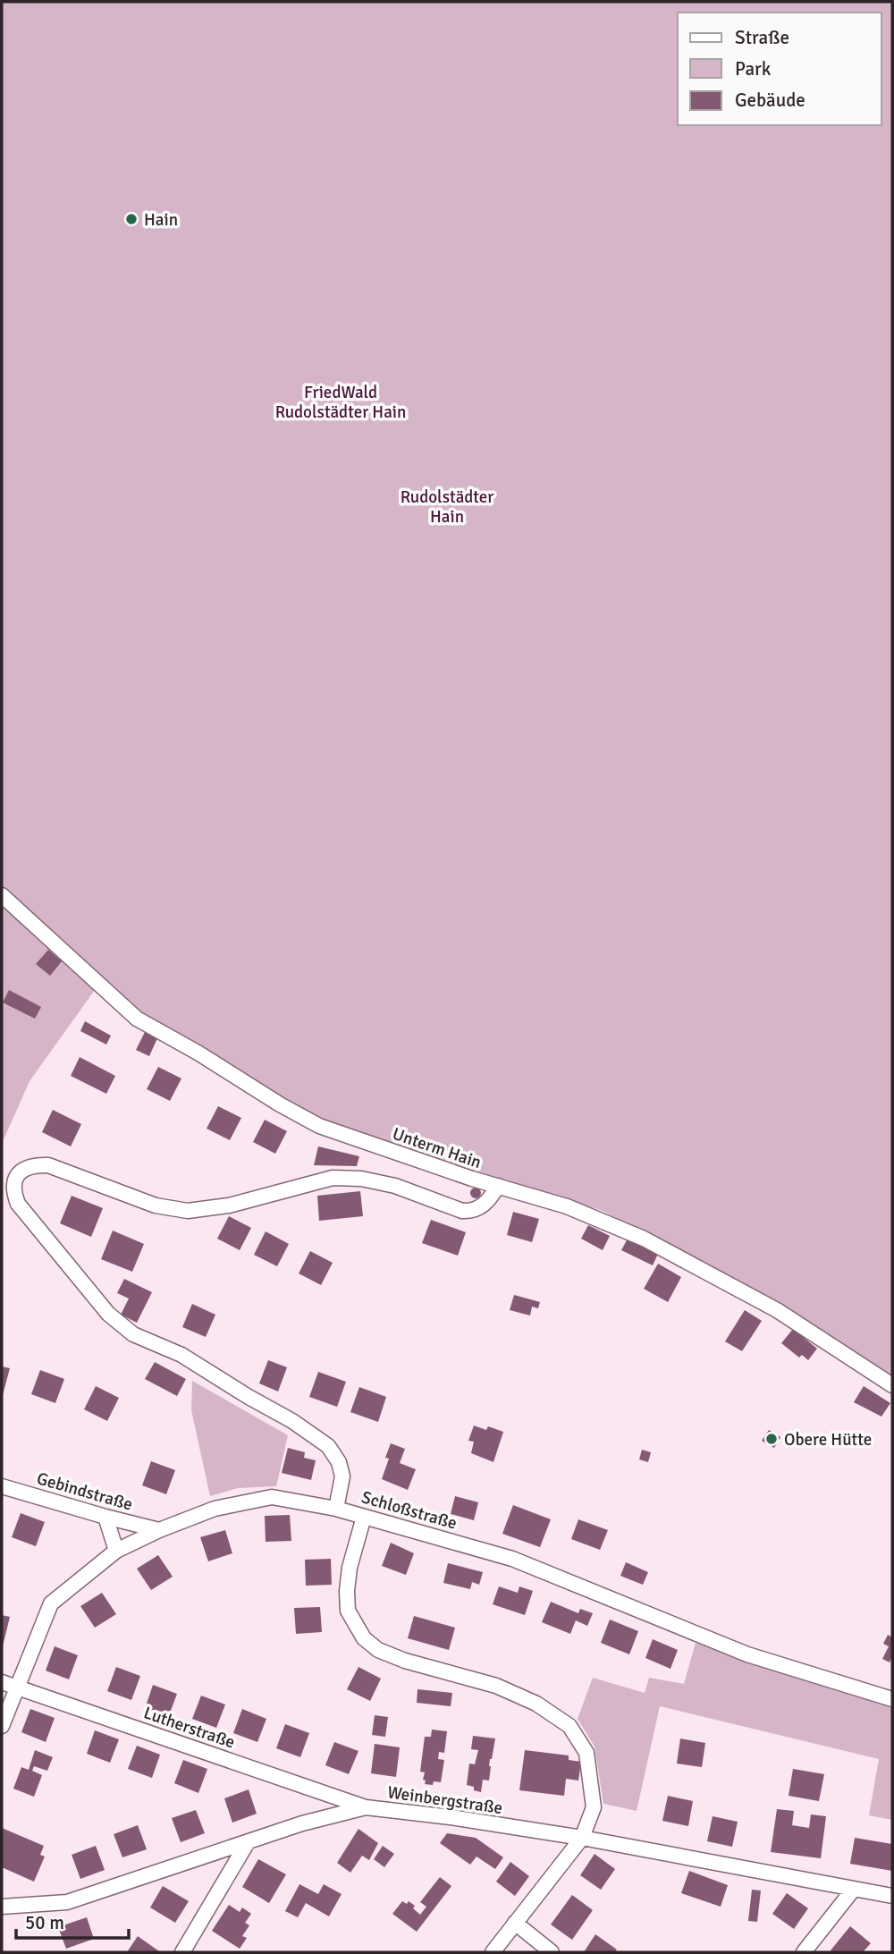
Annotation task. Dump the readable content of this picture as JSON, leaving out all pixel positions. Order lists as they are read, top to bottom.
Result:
{
  "streets": {
    "street": [
      "Unterm Hain",
      "Gebindstraße",
      "Schloßstraße",
      "Lutherstraße",
      "Weinbergstraße"
    ]
  },
  "crossings": [
    ["Gebindstraße", "Schloßstraße"],
    ["Schloßstraße", "Lutherstraße"],
    ["Lutherstraße", "Weinbergstraße"]
  ],
  "parks": ["FriedWald Rudolstädter Hain", "Rudolstädter Hain"],
  "places": ["Hain", "Obere Hütte"],
  "legend": ["Straße", "Park", "Gebäude"],
  "scale_bar": "50 m"
}
